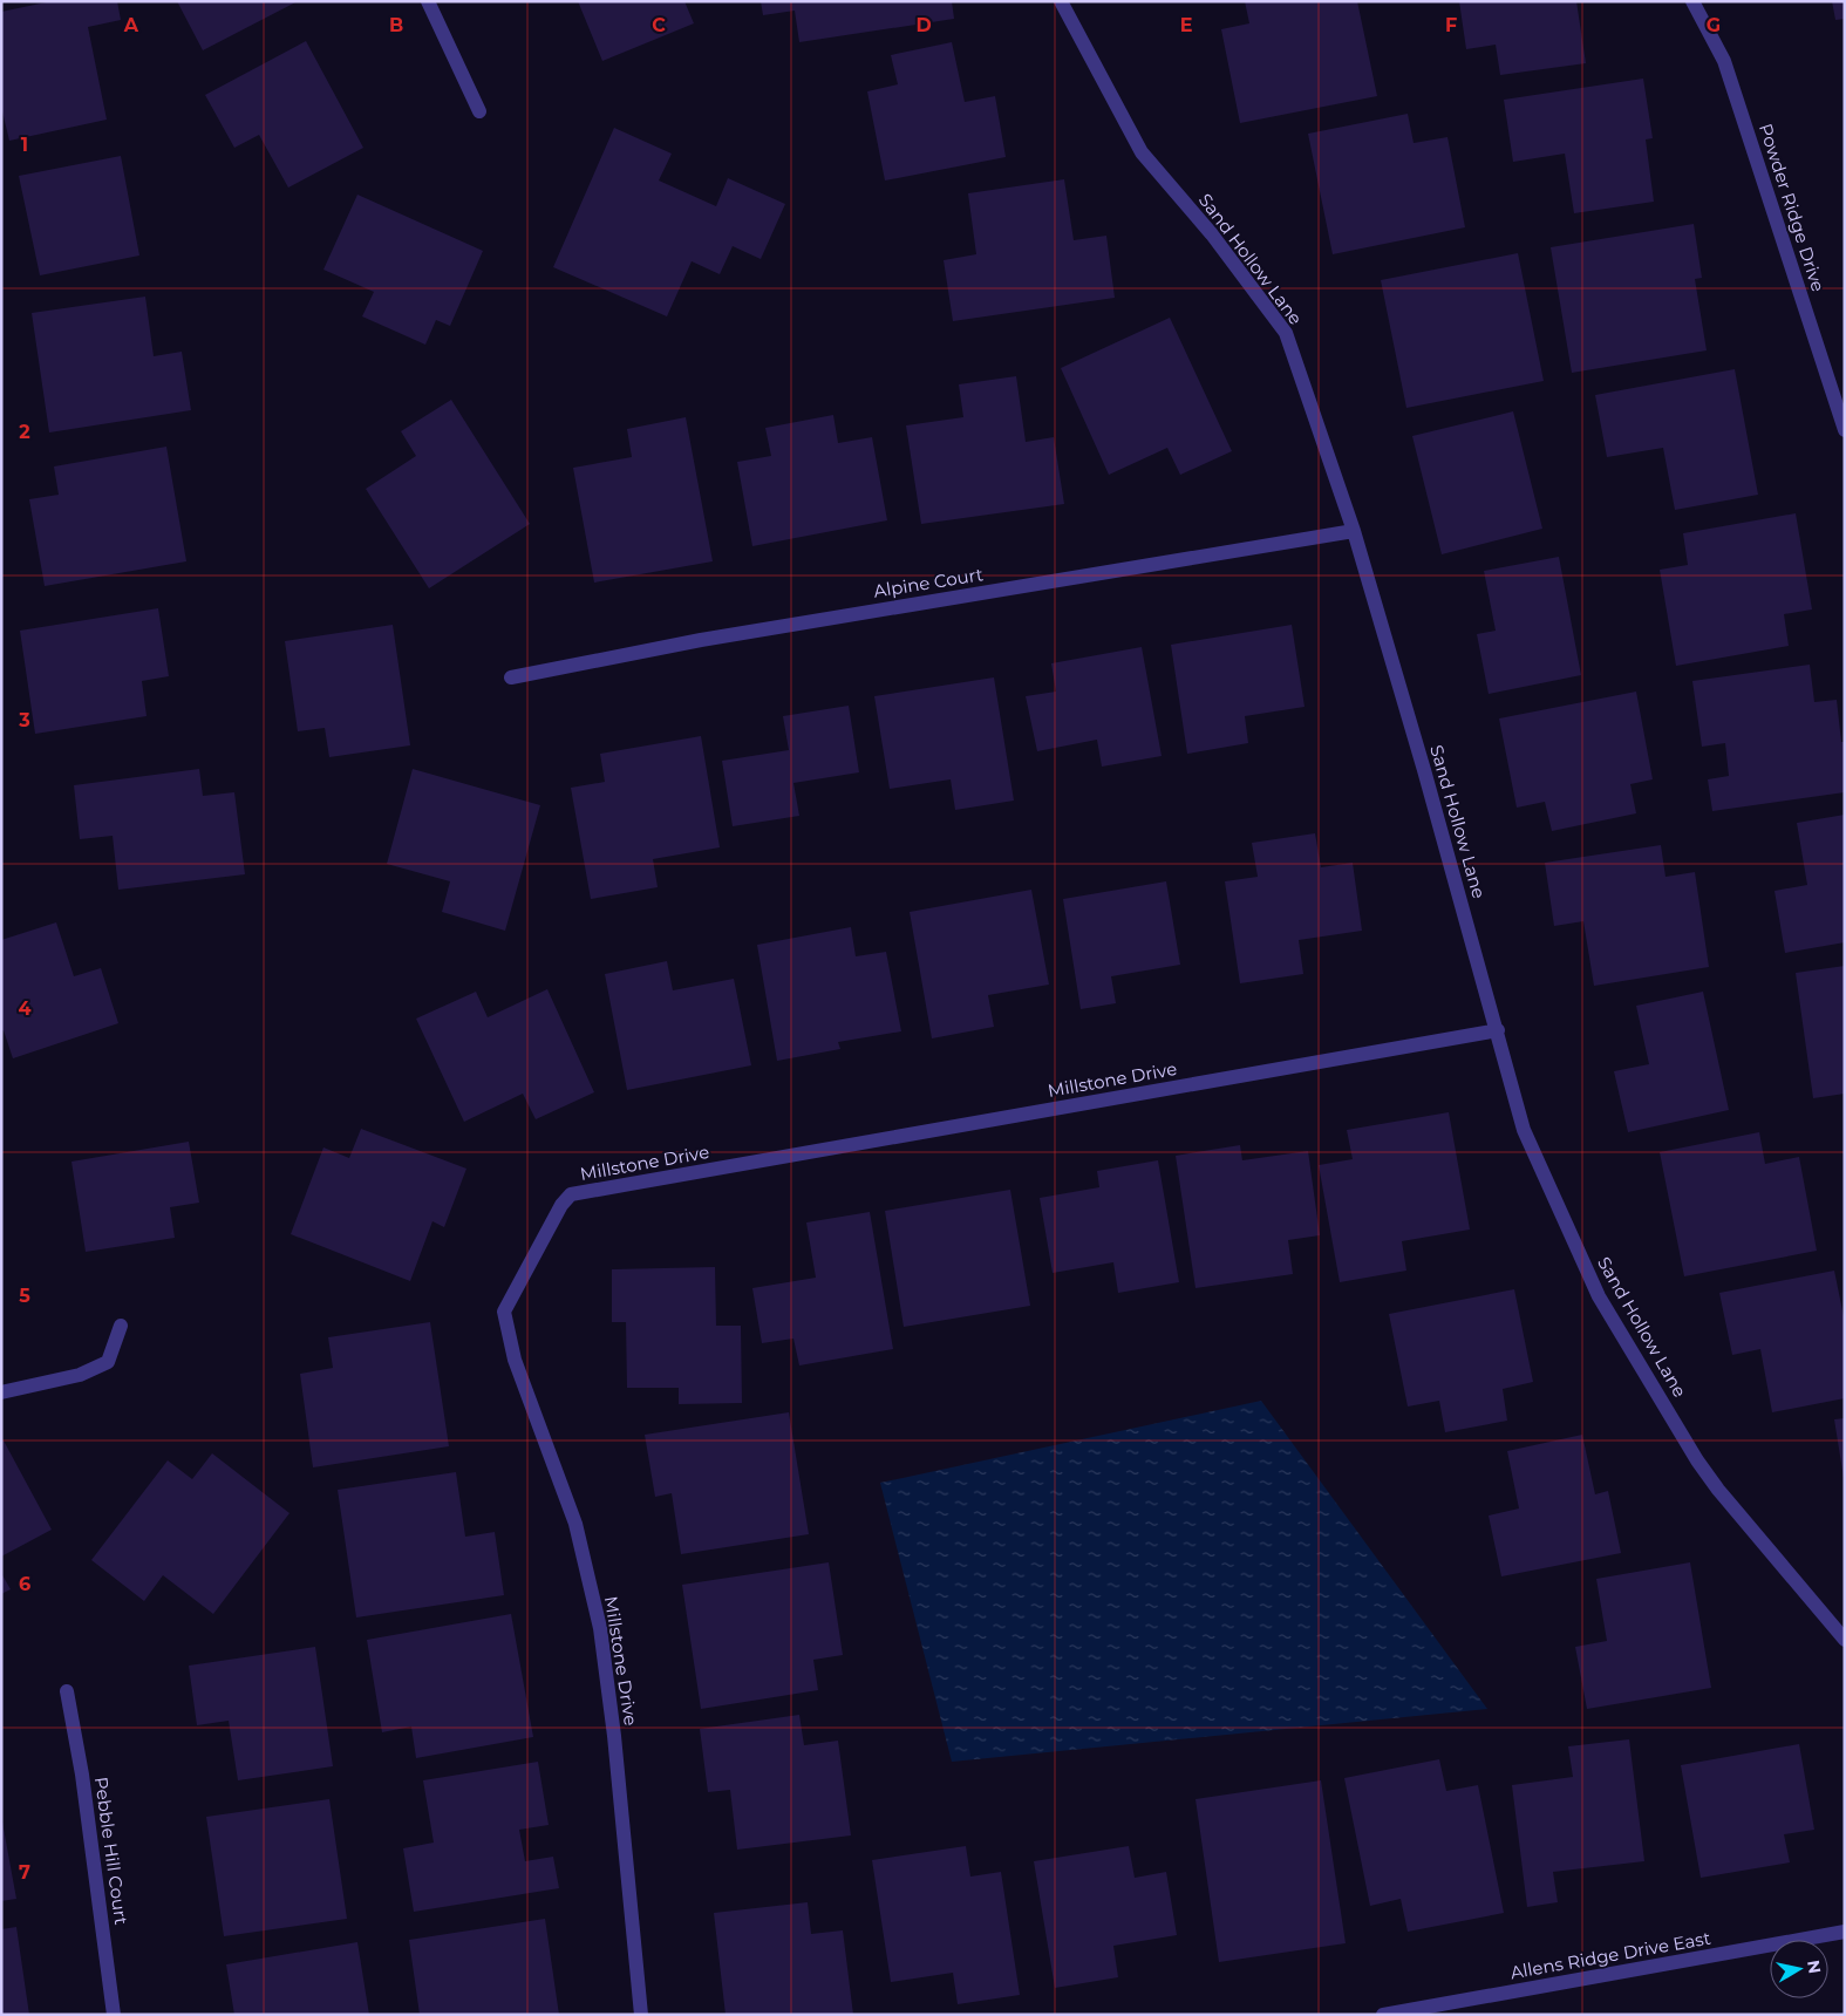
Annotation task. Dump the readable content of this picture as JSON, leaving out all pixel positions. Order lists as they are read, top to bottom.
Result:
{
  "streets": {
    "street": [
      "Powder Ridge Drive",
      "Sand Hollow Lane",
      "Alpine Court",
      "Millstone Drive",
      "Pebble Hill Court",
      "Allens Ridge Drive East"
    ]
  },
  "crossings": [
    ["Sand Hollow Lane", "Alpine Court"],
    ["Sand Hollow Lane", "Millstone Drive"]
  ],
  "north": "right",
  "grid": {
    "columns": [
      "A",
      "B",
      "C",
      "D",
      "E",
      "F",
      "G"
    ],
    "rows": [
      "1",
      "2",
      "3",
      "4",
      "5",
      "6",
      "7"
    ]
  }
}
